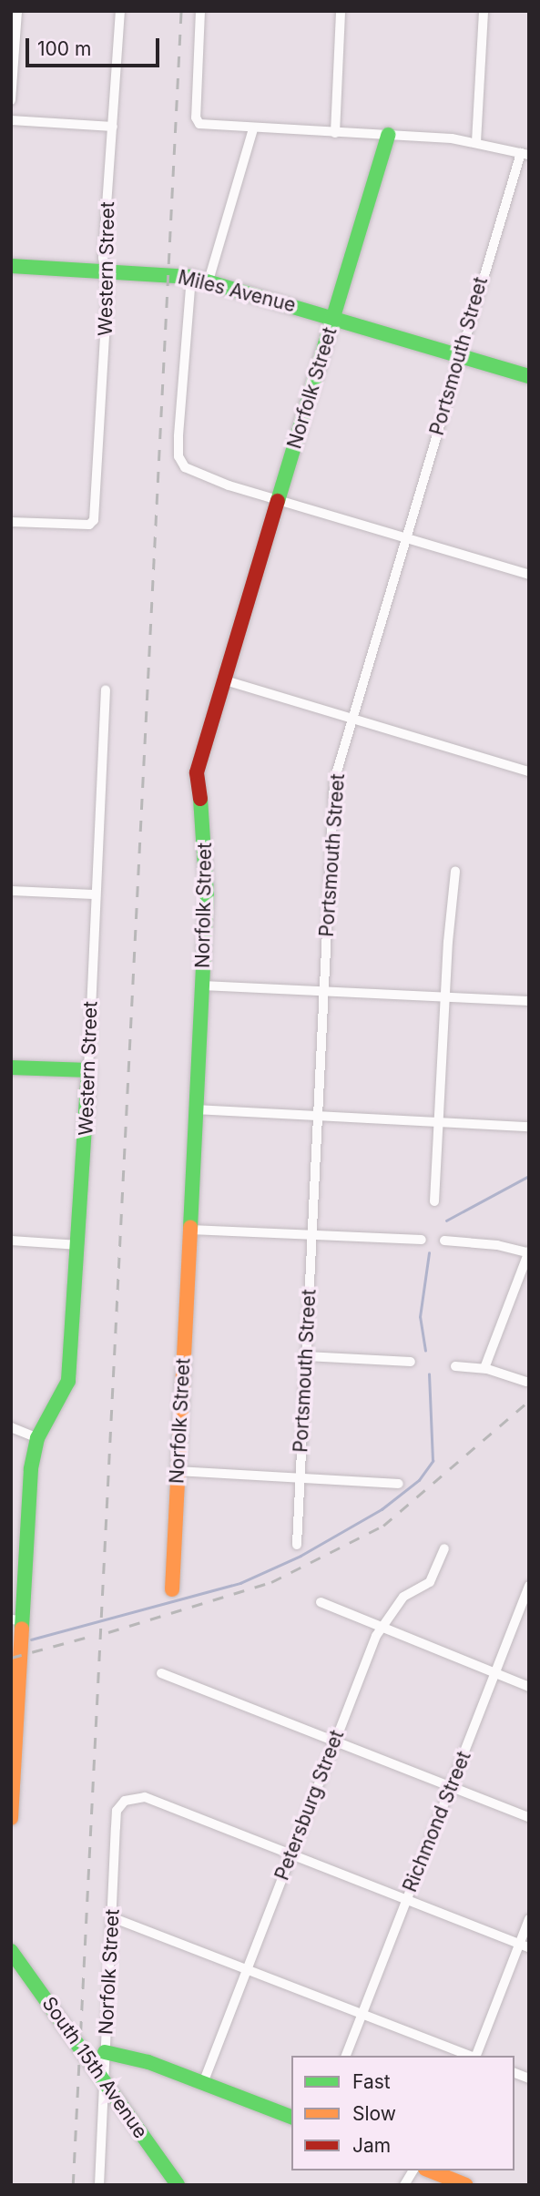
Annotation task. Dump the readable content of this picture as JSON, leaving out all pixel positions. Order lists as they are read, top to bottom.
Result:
{
  "streets": {
    "street": [
      "Western Street",
      "Miles Avenue",
      "Portsmouth Street",
      "Norfolk Street",
      "Petersburg Street",
      "Richmond Street",
      "South 15th Avenue"
    ]
  },
  "crossings": [
    ["Western Street", "Miles Avenue"],
    ["Miles Avenue", "Portsmouth Street"],
    ["Miles Avenue", "Norfolk Street"],
    ["Norfolk Street", "Petersburg Street"],
    ["Norfolk Street", "South 15th Avenue"]
  ],
  "legend": ["Fast", "Slow", "Jam"],
  "scale_bar": "100 m"
}
